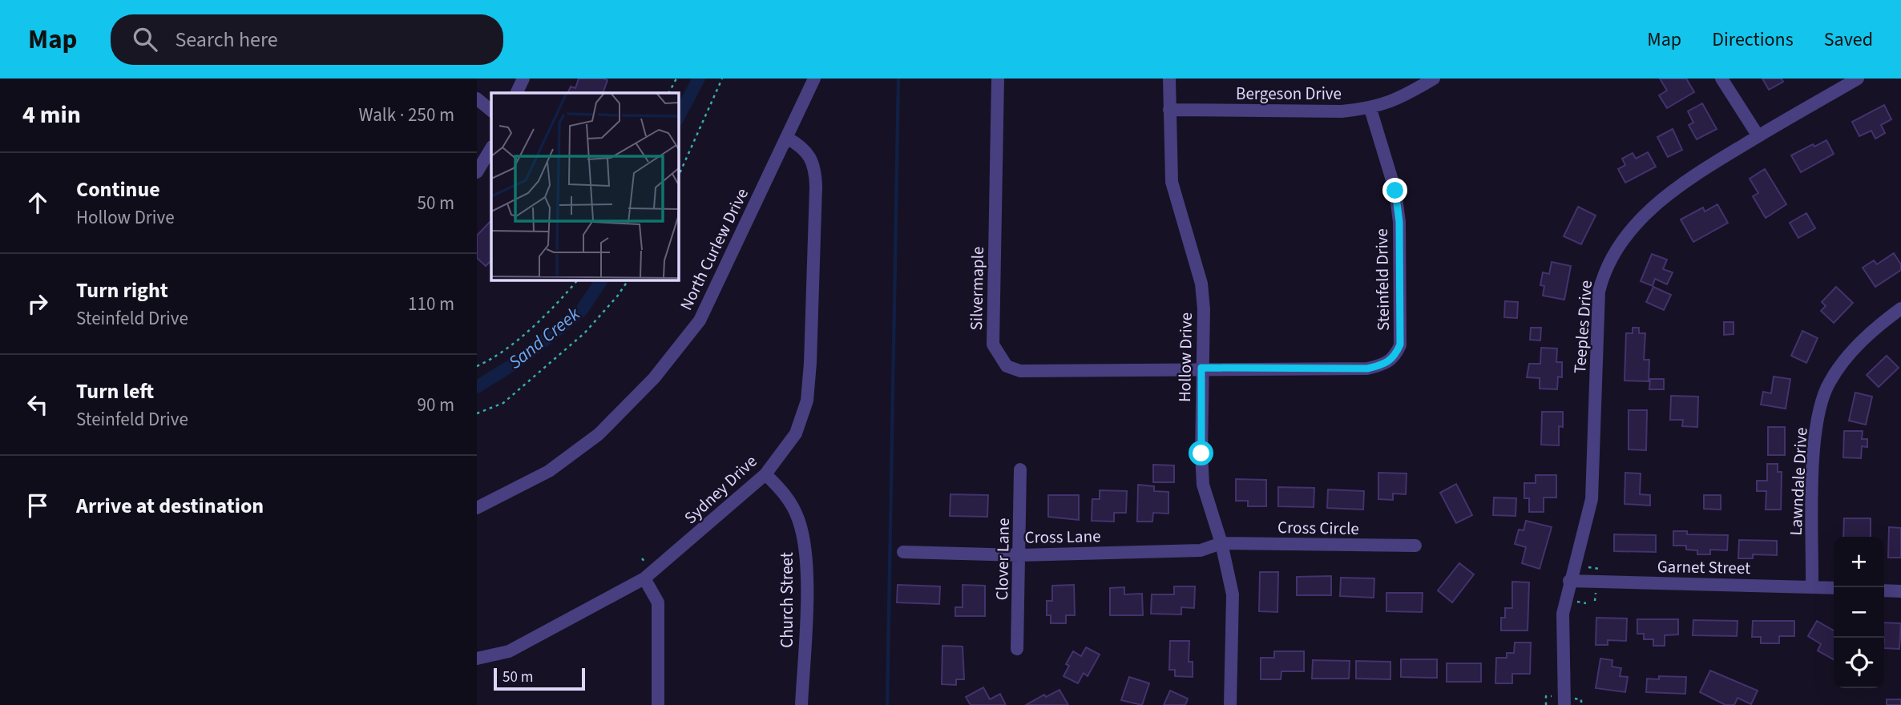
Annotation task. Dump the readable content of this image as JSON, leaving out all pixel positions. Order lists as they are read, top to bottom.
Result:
{
  "streets": {
    "street": [
      "Bergeson Drive",
      "North Curlew Drive",
      "Steinfeld Drive",
      "Silvermaple",
      "Teeples Drive",
      "Hollow Drive",
      "Lawndale Drive",
      "Sydney Drive",
      "Cross Circle",
      "Cross Lane",
      "Clover Lane",
      "Garnet Street",
      "Church Street"
    ]
  },
  "crossings": [
    ["Bergeson Drive", "Steinfeld Drive"],
    ["Bergeson Drive", "Hollow Drive"],
    ["North Curlew Drive", "Sydney Drive"],
    ["Steinfeld Drive", "Silvermaple"],
    ["Steinfeld Drive", "Hollow Drive"],
    ["Silvermaple", "Hollow Drive"],
    ["Teeples Drive", "Garnet Street"],
    ["Hollow Drive", "Cross Circle"],
    ["Hollow Drive", "Cross Lane"],
    ["Lawndale Drive", "Garnet Street"],
    ["Sydney Drive", "Church Street"],
    ["Cross Circle", "Cross Lane"],
    ["Cross Lane", "Clover Lane"]
  ],
  "water": ["Sand Creek"],
  "scale_bar": "50 m",
  "page": {
    "header": "Map",
    "search": "Search here",
    "nav": ["Map", "Directions", "Saved"],
    "heading": ["4 min", "Walk · 250 m"],
    "list": [
      ["Continue", "Hollow Drive", "50 m"],
      ["Turn right", "Steinfeld Drive", "110 m"],
      ["Turn left", "Steinfeld Drive", "90 m"],
      "Arrive at destination"
    ],
    "map_buttons": ["+", "−"],
    "scale": "50 m"
  }
}
